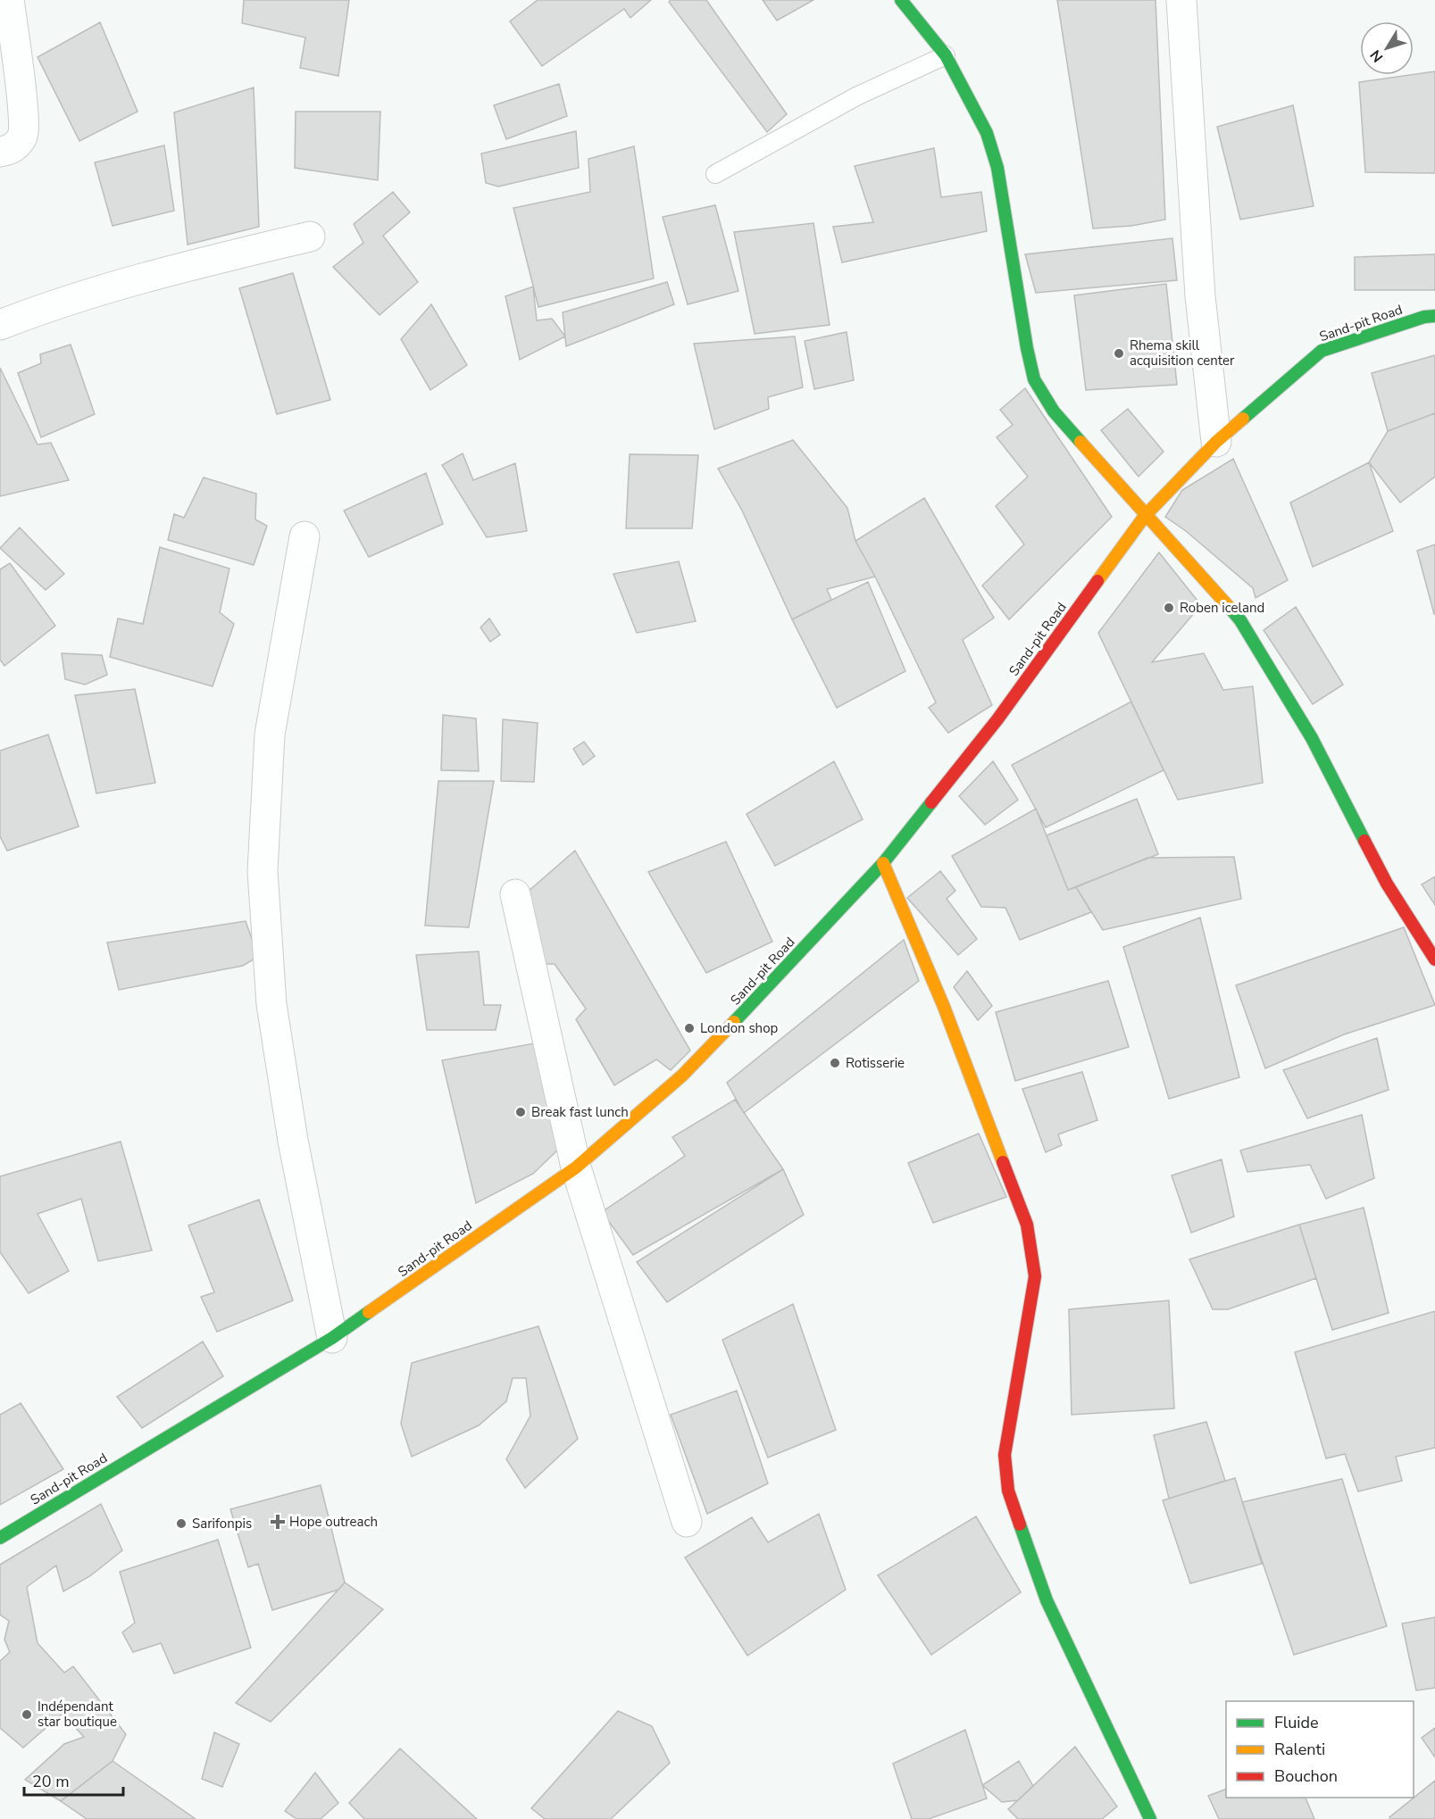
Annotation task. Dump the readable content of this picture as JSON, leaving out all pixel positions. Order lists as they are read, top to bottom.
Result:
{
  "streets": {
    "street": ["Sand-pit Road"]
  },
  "places": {
    "other": [
      "Rhema skill acquisition center",
      "Roben iceland",
      "London shop",
      "Rotisserie",
      "Break fast lunch",
      "Sarifonpis",
      "Indépendant star boutique"
    ],
    "health": ["Hope outreach"]
  },
  "legend": ["Fluide", "Ralenti", "Bouchon"],
  "scale_bar": "20 m",
  "north": "bottom left"
}
